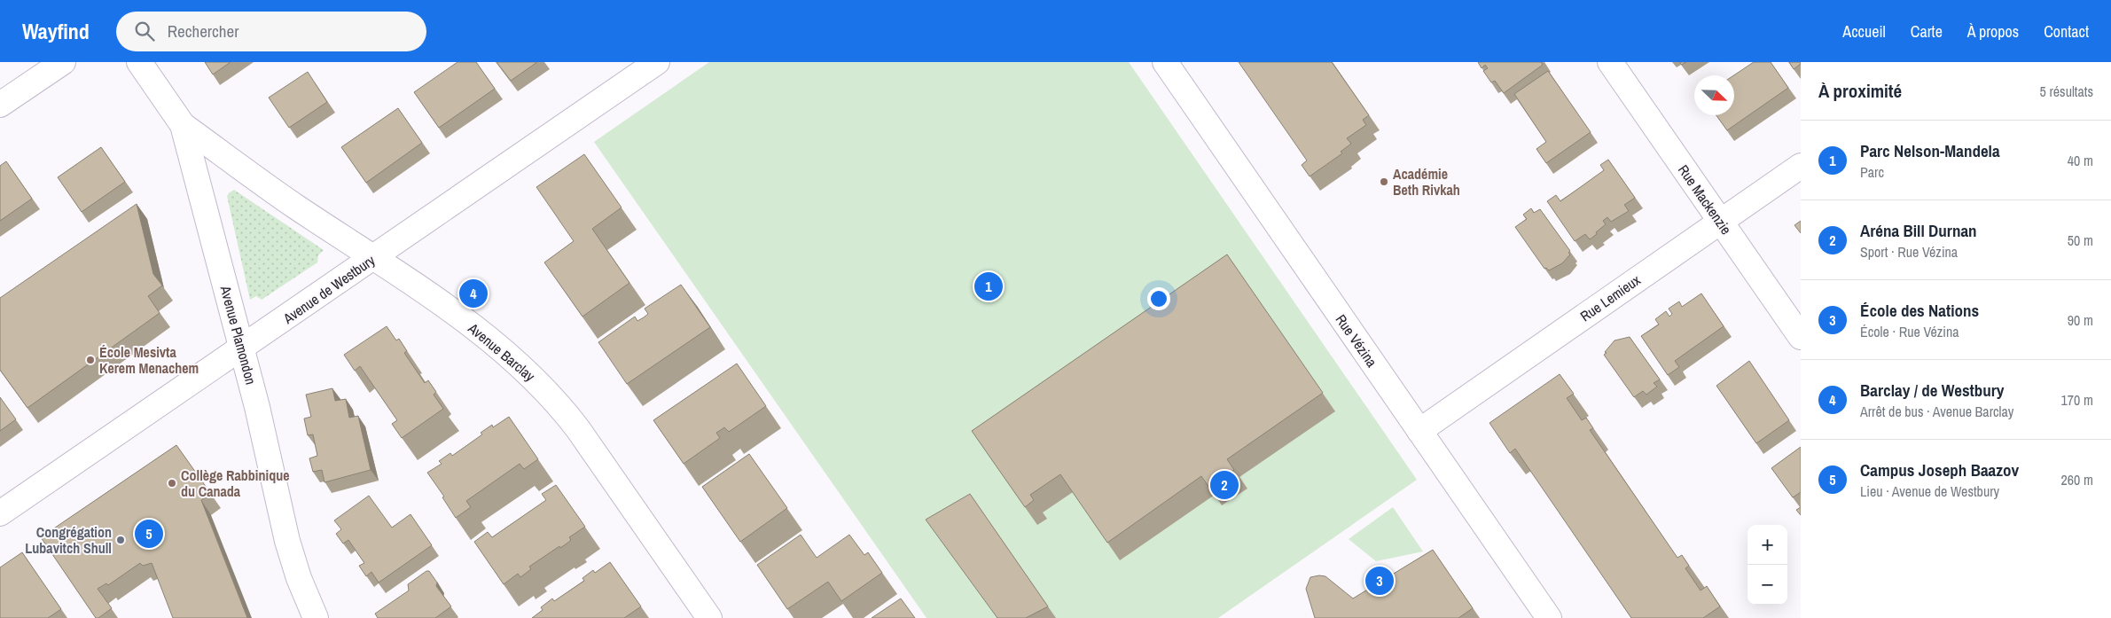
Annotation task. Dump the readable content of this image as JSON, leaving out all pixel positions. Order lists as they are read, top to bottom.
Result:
{
  "streets": {
    "street": [
      "Rue Mackenzie",
      "Avenue de Westbury",
      "Rue Lemieux",
      "Avenue Plamondon",
      "Rue Vézina",
      "Avenue Barclay"
    ]
  },
  "crossings": [
    ["Rue Mackenzie", "Rue Lemieux"],
    ["Avenue de Westbury", "Avenue Plamondon"],
    ["Avenue de Westbury", "Avenue Barclay"],
    ["Rue Lemieux", "Rue Vézina"],
    ["Avenue Plamondon", "Avenue Barclay"]
  ],
  "places": [
    "Académie Beth Rivkah",
    "École Mesivta Kerem Menachem",
    "Collège Rabbinique du Canada",
    "Congrégation Lubavitch Shull"
  ],
  "north": "bottom right",
  "page": {
    "header": "Wayfind",
    "search": "Rechercher",
    "nav": [
      "Accueil",
      "Carte",
      "À propos",
      "Contact"
    ],
    "heading": ["À proximité", "5 résultats"],
    "list": [
      {
        "mark": "1",
        "name": "Parc Nelson-Mandela",
        "note": "Parc",
        "value": "40 m"
      },
      {
        "mark": "2",
        "name": "Aréna Bill Durnan",
        "note": "Sport · Rue Vézina",
        "value": "50 m"
      },
      {
        "mark": "3",
        "name": "École des Nations",
        "note": "École · Rue Vézina",
        "value": "90 m"
      },
      {
        "mark": "4",
        "name": "Barclay / de Westbury",
        "note": "Arrêt de bus · Avenue Barclay",
        "value": "170 m"
      },
      {
        "mark": "5",
        "name": "Campus Joseph Baazov",
        "note": "Lieu · Avenue de Westbury",
        "value": "260 m"
      }
    ],
    "pins": [
      "1",
      "4",
      "2",
      "5",
      "3"
    ],
    "map_buttons": ["+", "−"]
  }
}
